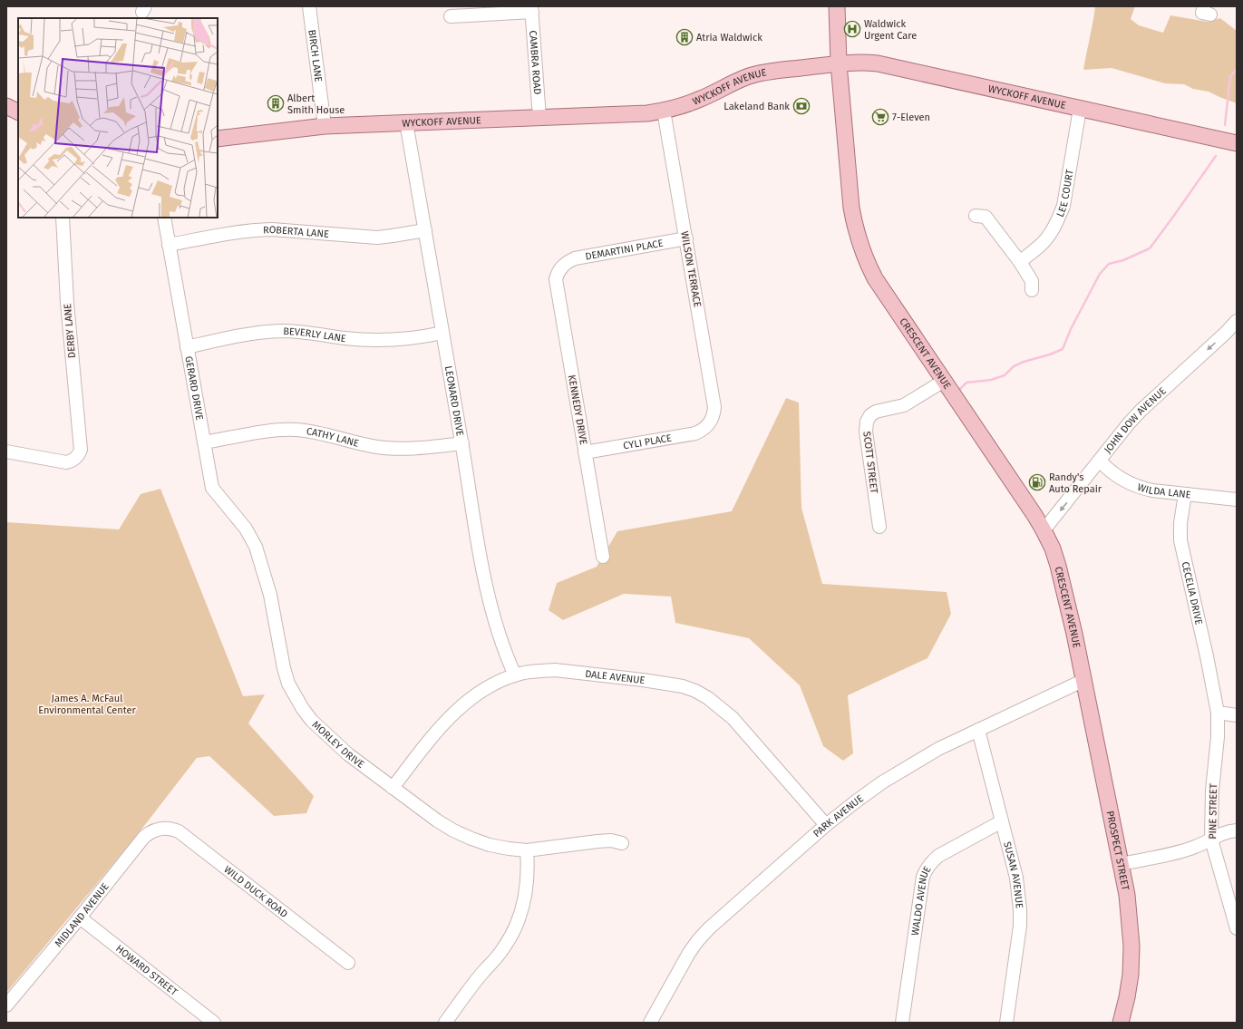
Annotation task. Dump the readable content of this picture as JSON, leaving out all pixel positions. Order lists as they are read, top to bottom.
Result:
{
  "streets": {
    "main road": ["WYCKOFF AVENUE", "CRESCENT AVENUE", "PROSPECT STREET"],
    "street": [
      "BIRCH LANE",
      "CAMBRA ROAD",
      "LEE COURT",
      "ROBERTA LANE",
      "DEMARTINI PLACE",
      "WILSON TERRACE",
      "DERBY LANE",
      "BEVERLY LANE",
      "GERARD DRIVE",
      "LEONARD DRIVE",
      "KENNEDY DRIVE",
      "JOHN DOW AVENUE",
      "CATHY LANE",
      "CYLI PLACE",
      "SCOTT STREET",
      "WILDA LANE",
      "CECELIA DRIVE",
      "DALE AVENUE",
      "MORLEY DRIVE",
      "PINE STREET",
      "PARK AVENUE",
      "SUSAN AVENUE",
      "WILD DUCK ROAD",
      "WALDO AVENUE",
      "MIDLAND AVENUE",
      "HOWARD STREET"
    ]
  },
  "crossings": [
    ["BIRCH LANE", "WYCKOFF AVENUE"],
    ["CAMBRA ROAD", "WYCKOFF AVENUE"],
    ["WYCKOFF AVENUE", "LEE COURT"],
    ["WYCKOFF AVENUE", "WILSON TERRACE"],
    ["WYCKOFF AVENUE", "CRESCENT AVENUE"],
    ["WYCKOFF AVENUE", "LEONARD DRIVE"],
    ["ROBERTA LANE", "GERARD DRIVE"],
    ["ROBERTA LANE", "LEONARD DRIVE"],
    ["DEMARTINI PLACE", "WILSON TERRACE"],
    ["DEMARTINI PLACE", "KENNEDY DRIVE"],
    ["WILSON TERRACE", "CYLI PLACE"],
    ["BEVERLY LANE", "GERARD DRIVE"],
    ["BEVERLY LANE", "LEONARD DRIVE"],
    ["CRESCENT AVENUE", "JOHN DOW AVENUE"],
    ["CRESCENT AVENUE", "SCOTT STREET"],
    ["CRESCENT AVENUE", "PARK AVENUE"],
    ["CRESCENT AVENUE", "PROSPECT STREET"],
    ["GERARD DRIVE", "CATHY LANE"],
    ["GERARD DRIVE", "MORLEY DRIVE"],
    ["LEONARD DRIVE", "CATHY LANE"],
    ["LEONARD DRIVE", "DALE AVENUE"],
    ["KENNEDY DRIVE", "CYLI PLACE"],
    ["JOHN DOW AVENUE", "WILDA LANE"],
    ["WILDA LANE", "CECELIA DRIVE"],
    ["CECELIA DRIVE", "PINE STREET"],
    ["DALE AVENUE", "MORLEY DRIVE"],
    ["DALE AVENUE", "PARK AVENUE"],
    ["PARK AVENUE", "PROSPECT STREET"],
    ["PARK AVENUE", "SUSAN AVENUE"],
    ["SUSAN AVENUE", "WALDO AVENUE"],
    ["WILD DUCK ROAD", "MIDLAND AVENUE"],
    ["MIDLAND AVENUE", "HOWARD STREET"]
  ],
  "one_way": ["JOHN DOW AVENUE"],
  "parks": ["James A. McFaul Environmental Center"],
  "places": {
    "hospital": ["Waldwick Urgent Care"],
    "building": ["Atria Waldwick", "Albert Smith House"],
    "bank": ["Lakeland Bank"],
    "supermarket": ["7-Eleven"],
    "fuel station": ["Randy's Auto Repair"]
  }
}
